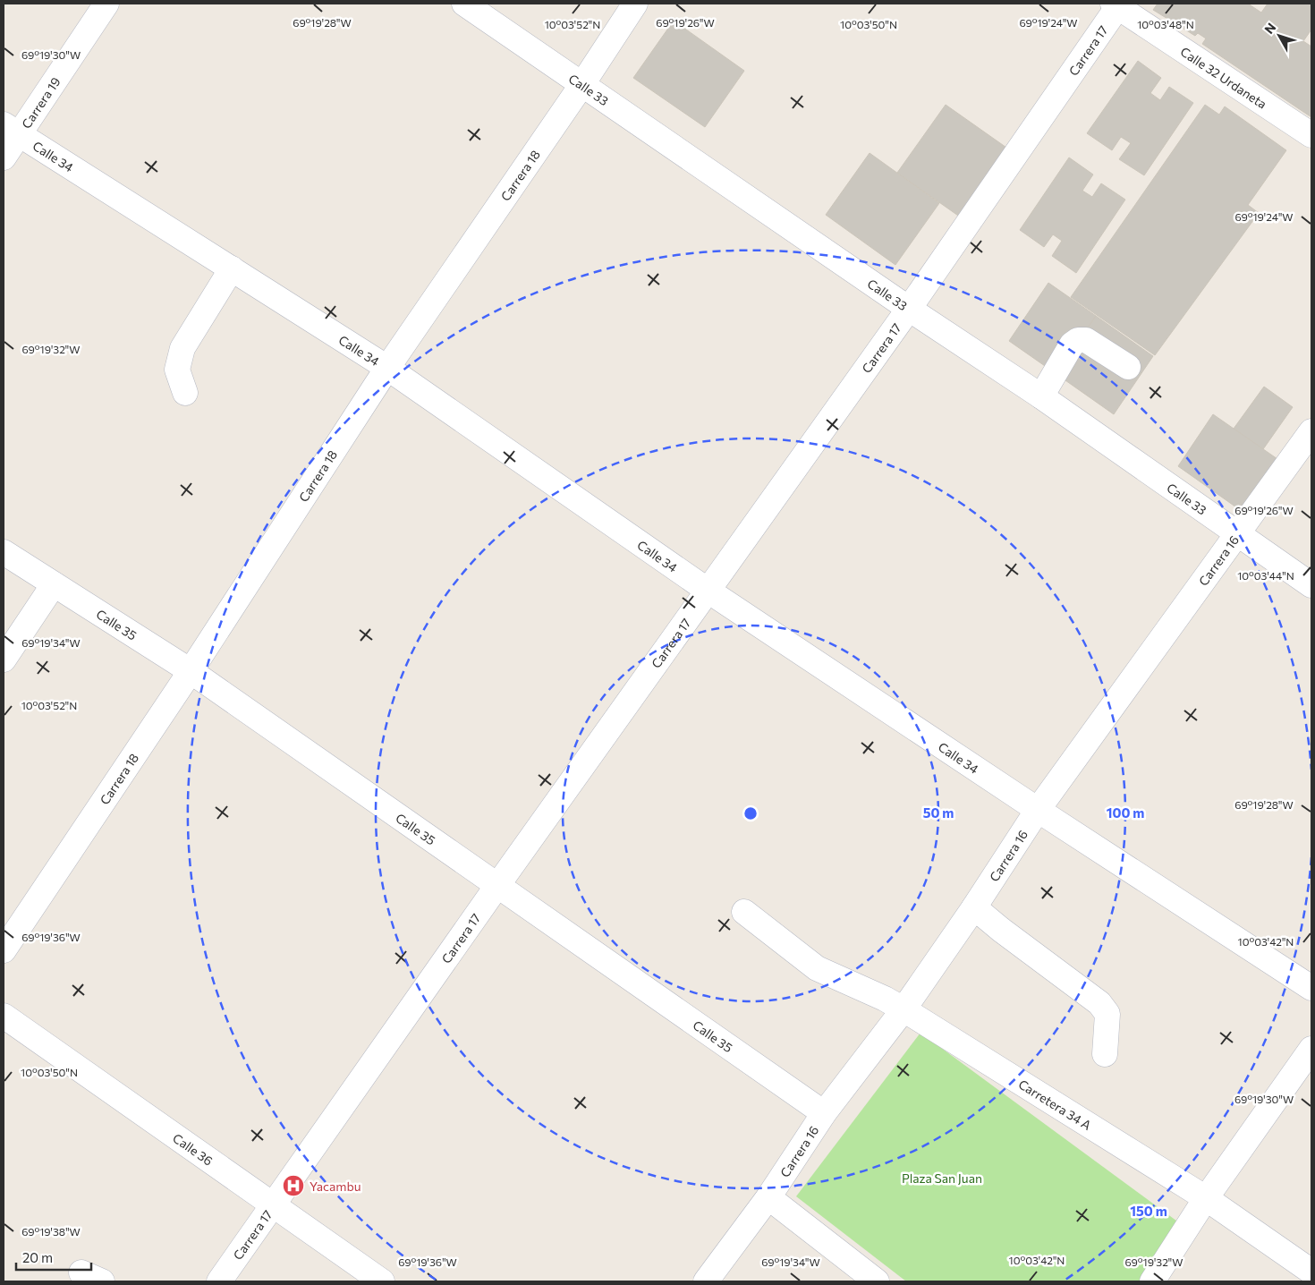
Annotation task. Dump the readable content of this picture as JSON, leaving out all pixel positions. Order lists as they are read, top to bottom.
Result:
{
  "streets": {
    "street": [
      "Carrera 17",
      "Calle 32 Urdaneta",
      "Calle 33",
      "Carrera 19",
      "Calle 34",
      "Carrera 18",
      "Carrera 16",
      "Calle 35",
      "Carretera 34 A",
      "Calle 36"
    ]
  },
  "crossings": [
    ["Carrera 17", "Calle 32 Urdaneta"],
    ["Carrera 17", "Calle 33"],
    ["Carrera 17", "Calle 34"],
    ["Carrera 17", "Calle 35"],
    ["Carrera 17", "Calle 36"],
    ["Calle 33", "Carrera 18"],
    ["Calle 33", "Carrera 16"],
    ["Carrera 19", "Calle 34"],
    ["Calle 34", "Carrera 18"],
    ["Calle 34", "Carrera 16"],
    ["Carrera 18", "Calle 35"],
    ["Carrera 16", "Calle 35"],
    ["Carrera 16", "Carretera 34 A"]
  ],
  "parks": ["Plaza San Juan"],
  "places": {
    "hospital": ["Yacambu"]
  },
  "scale_bar": "20 m",
  "north": "top left",
  "coordinates": [
    "69°19'28\"W",
    "69°19'26\"W",
    "69°19'24\"W",
    "10°03'52\"N",
    "10°03'50\"N",
    "10°03'48\"N",
    "69°19'30\"W",
    "69°19'32\"W",
    "10°03'44\"N",
    "69°19'34\"W",
    "69°19'36\"W",
    "10°03'42\"N",
    "69°19'38\"W"
  ],
  "rings": ["50 m", "100 m", "150 m"]
}
